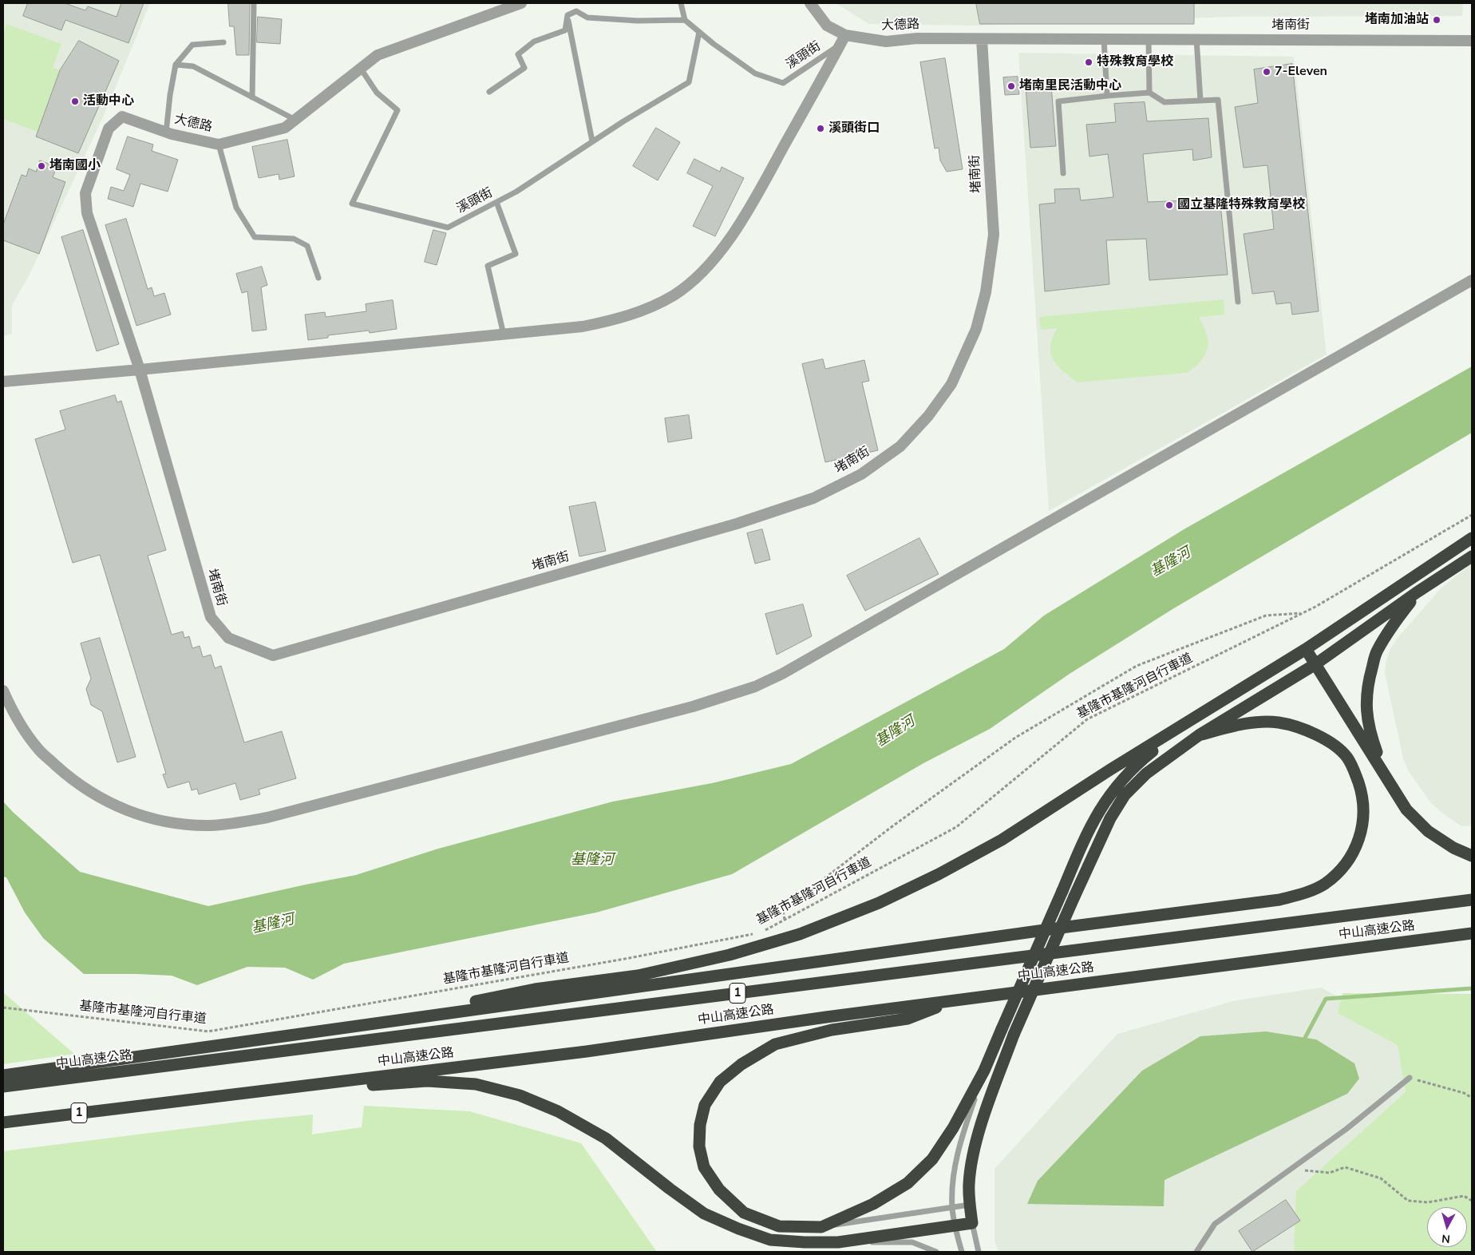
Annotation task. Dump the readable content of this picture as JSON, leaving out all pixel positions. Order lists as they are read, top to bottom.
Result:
{
  "streets": {
    "highway": ["中山高速公路", "1"],
    "street": ["大德路", "堵南街"],
    "lane": ["溪頭街"],
    "path": ["基隆市基隆河自行車道"]
  },
  "crossings": [
    ["大德路", "堵南街"],
    ["大德路", "溪頭街"]
  ],
  "water": ["基隆河"],
  "places": [
    "堵南加油站",
    "特殊教育學校",
    "7-Eleven",
    "堵南里民活動中心",
    "活動中心",
    "溪頭街口",
    "堵南國小",
    "國立基隆特殊教育學校"
  ],
  "north": "bottom"
}
